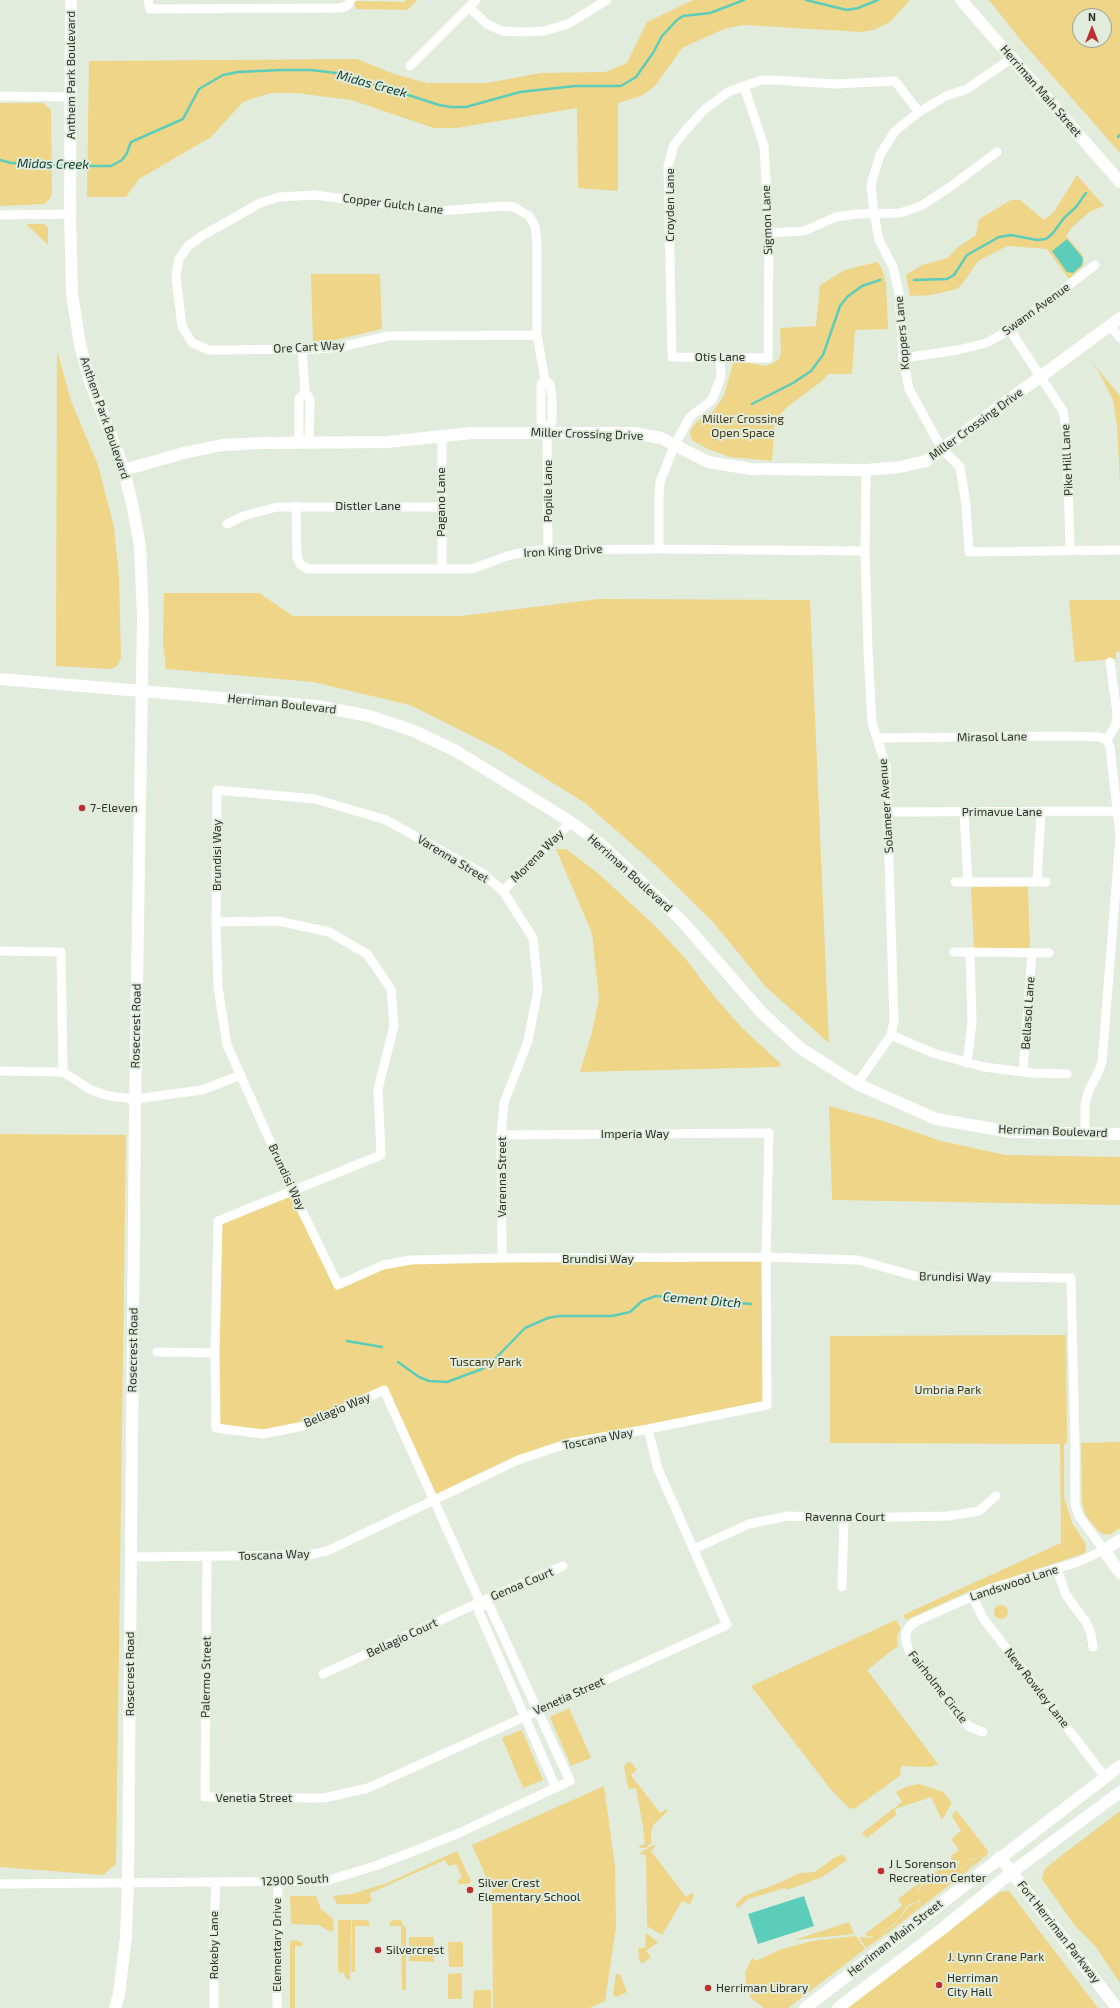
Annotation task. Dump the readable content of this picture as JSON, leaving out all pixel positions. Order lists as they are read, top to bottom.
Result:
{
  "streets": {
    "main road": [
      "Anthem Park Boulevard",
      "Herriman Main Street",
      "Miller Crossing Drive",
      "Herriman Boulevard",
      "Brundisi Way",
      "Rosecrest Road",
      "Fort Herriman Parkway"
    ],
    "street": [
      "Copper Gulch Lane",
      "Croyden Lane",
      "Sigmon Lane",
      "Swann Avenue",
      "Koppers Lane",
      "Ore Cart Way",
      "Otis Lane",
      "Pike Hill Lane",
      "Popile Lane",
      "Pagano Lane",
      "Distler Lane",
      "Iron King Drive",
      "Mirasol Lane",
      "Solameer Avenue",
      "Primavue Lane",
      "Morena Way",
      "Varenna Street",
      "Bellasol Lane",
      "Imperia Way",
      "Bellagio Way",
      "Toscana Way",
      "Ravenna Court",
      "Landswood Lane",
      "Genoa Court",
      "Bellagio Court",
      "Palermo Street",
      "Fairholme Circle",
      "New Rowley Lane",
      "Venetia Street",
      "12900 South",
      "Rokeby Lane",
      "Elementary Drive"
    ]
  },
  "crossings": [
    ["Anthem Park Boulevard", "Miller Crossing Drive"],
    ["Anthem Park Boulevard", "Herriman Boulevard"],
    ["Anthem Park Boulevard", "Rosecrest Road"],
    ["Herriman Main Street", "Koppers Lane"],
    ["Herriman Main Street", "New Rowley Lane"],
    ["Herriman Main Street", "Fort Herriman Parkway"],
    ["Copper Gulch Lane", "Ore Cart Way"],
    ["Copper Gulch Lane", "Miller Crossing Drive"],
    ["Copper Gulch Lane", "Popile Lane"],
    ["Croyden Lane", "Sigmon Lane"],
    ["Croyden Lane", "Koppers Lane"],
    ["Croyden Lane", "Otis Lane"],
    ["Sigmon Lane", "Otis Lane"],
    ["Swann Avenue", "Koppers Lane"],
    ["Swann Avenue", "Pike Hill Lane"],
    ["Koppers Lane", "Miller Crossing Drive"],
    ["Koppers Lane", "Pike Hill Lane"],
    ["Miller Crossing Drive", "Pike Hill Lane"],
    ["Miller Crossing Drive", "Popile Lane"],
    ["Miller Crossing Drive", "Pagano Lane"],
    ["Miller Crossing Drive", "Solameer Avenue"],
    ["Popile Lane", "Iron King Drive"],
    ["Pagano Lane", "Distler Lane"],
    ["Pagano Lane", "Iron King Drive"],
    ["Distler Lane", "Iron King Drive"],
    ["Iron King Drive", "Solameer Avenue"],
    ["Herriman Boulevard", "Solameer Avenue"],
    ["Herriman Boulevard", "Morena Way"],
    ["Herriman Boulevard", "Rosecrest Road"],
    ["Mirasol Lane", "Solameer Avenue"],
    ["Solameer Avenue", "Primavue Lane"],
    ["Brundisi Way", "Varenna Street"],
    ["Brundisi Way", "Bellagio Way"],
    ["Brundisi Way", "Toscana Way"],
    ["Brundisi Way", "Landswood Lane"],
    ["Morena Way", "Varenna Street"],
    ["Varenna Street", "Imperia Way"],
    ["Rosecrest Road", "Toscana Way"],
    ["Rosecrest Road", "12900 South"],
    ["Imperia Way", "Toscana Way"],
    ["Bellagio Way", "Toscana Way"],
    ["Bellagio Way", "Genoa Court"],
    ["Bellagio Way", "Bellagio Court"],
    ["Bellagio Way", "Venetia Street"],
    ["Bellagio Way", "12900 South"],
    ["Toscana Way", "Palermo Street"],
    ["Toscana Way", "Venetia Street"],
    ["Ravenna Court", "Venetia Street"],
    ["Landswood Lane", "Fairholme Circle"],
    ["Landswood Lane", "New Rowley Lane"],
    ["Genoa Court", "Bellagio Court"],
    ["Palermo Street", "Venetia Street"],
    ["12900 South", "Rokeby Lane"],
    ["12900 South", "Elementary Drive"]
  ],
  "water": ["Midas Creek", "Cement Ditch"],
  "parks": [
    "Miller Crossing Open Space",
    "Tuscany Park",
    "Umbria Park",
    "J. Lynn Crane Park"
  ],
  "places": [
    "7-Eleven",
    "J L Sorenson Recreation Center",
    "Silver Crest Elementary School",
    "Silvercrest",
    "Herriman City Hall",
    "Herriman Library"
  ],
  "north": "top"
}
